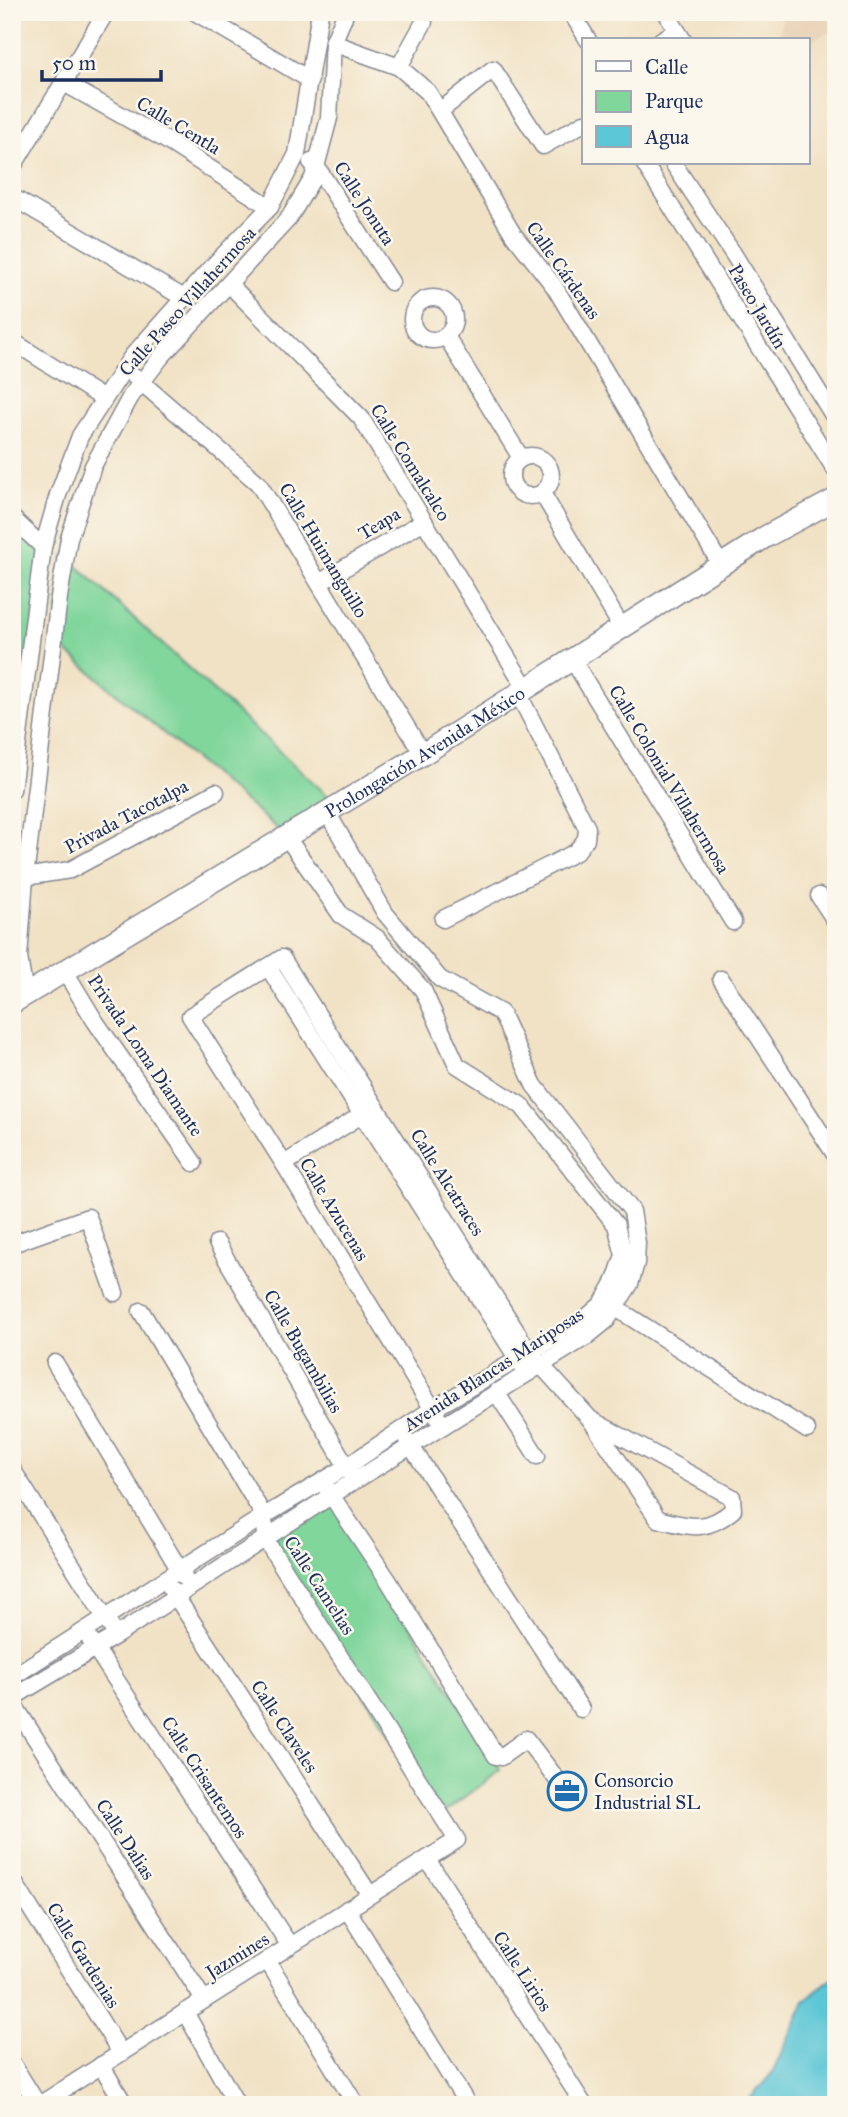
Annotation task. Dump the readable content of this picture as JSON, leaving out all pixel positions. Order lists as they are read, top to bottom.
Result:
{
  "streets": {
    "main road": ["Prolongación Avenida México"],
    "street": [
      "Calle Centla",
      "Calle Jonuta",
      "Calle Cárdenas",
      "Calle Paseo Villahermosa",
      "Paseo Jardín",
      "Calle Comalcalco",
      "Teapa",
      "Calle Huimanguillo",
      "Calle Colonial Villahermosa",
      "Privada Tacotalpa",
      "Privada Loma Diamante",
      "Calle Alcatraces",
      "Calle Azucenas",
      "Calle Bugambilias",
      "Avenida Blancas Mariposas",
      "Calle Camelias",
      "Calle Claveles",
      "Calle Crisantemos",
      "Calle Dalias",
      "Calle Gardenias",
      "Jazmines",
      "Calle Lirios"
    ]
  },
  "crossings": [
    ["Calle Centla", "Calle Paseo Villahermosa"],
    ["Calle Jonuta", "Calle Paseo Villahermosa"],
    ["Calle Cárdenas", "Calle Paseo Villahermosa"],
    ["Calle Cárdenas", "Prolongación Avenida México"],
    ["Calle Paseo Villahermosa", "Calle Comalcalco"],
    ["Calle Paseo Villahermosa", "Calle Huimanguillo"],
    ["Calle Paseo Villahermosa", "Prolongación Avenida México"],
    ["Calle Paseo Villahermosa", "Privada Tacotalpa"],
    ["Calle Comalcalco", "Teapa"],
    ["Calle Comalcalco", "Prolongación Avenida México"],
    ["Teapa", "Calle Huimanguillo"],
    ["Calle Huimanguillo", "Prolongación Avenida México"],
    ["Prolongación Avenida México", "Calle Colonial Villahermosa"],
    ["Prolongación Avenida México", "Privada Loma Diamante"],
    ["Prolongación Avenida México", "Avenida Blancas Mariposas"],
    ["Calle Alcatraces", "Calle Azucenas"],
    ["Calle Alcatraces", "Avenida Blancas Mariposas"],
    ["Calle Azucenas", "Avenida Blancas Mariposas"],
    ["Calle Bugambilias", "Avenida Blancas Mariposas"],
    ["Avenida Blancas Mariposas", "Calle Camelias"],
    ["Avenida Blancas Mariposas", "Calle Claveles"],
    ["Avenida Blancas Mariposas", "Calle Crisantemos"],
    ["Avenida Blancas Mariposas", "Calle Dalias"],
    ["Calle Camelias", "Jazmines"],
    ["Calle Claveles", "Jazmines"],
    ["Calle Crisantemos", "Jazmines"],
    ["Calle Dalias", "Jazmines"],
    ["Calle Gardenias", "Jazmines"],
    ["Jazmines", "Calle Lirios"]
  ],
  "places": {
    "office": ["Consorcio Industrial SL"]
  },
  "legend": ["Calle", "Parque", "Agua"],
  "scale_bar": "50 m"
}
